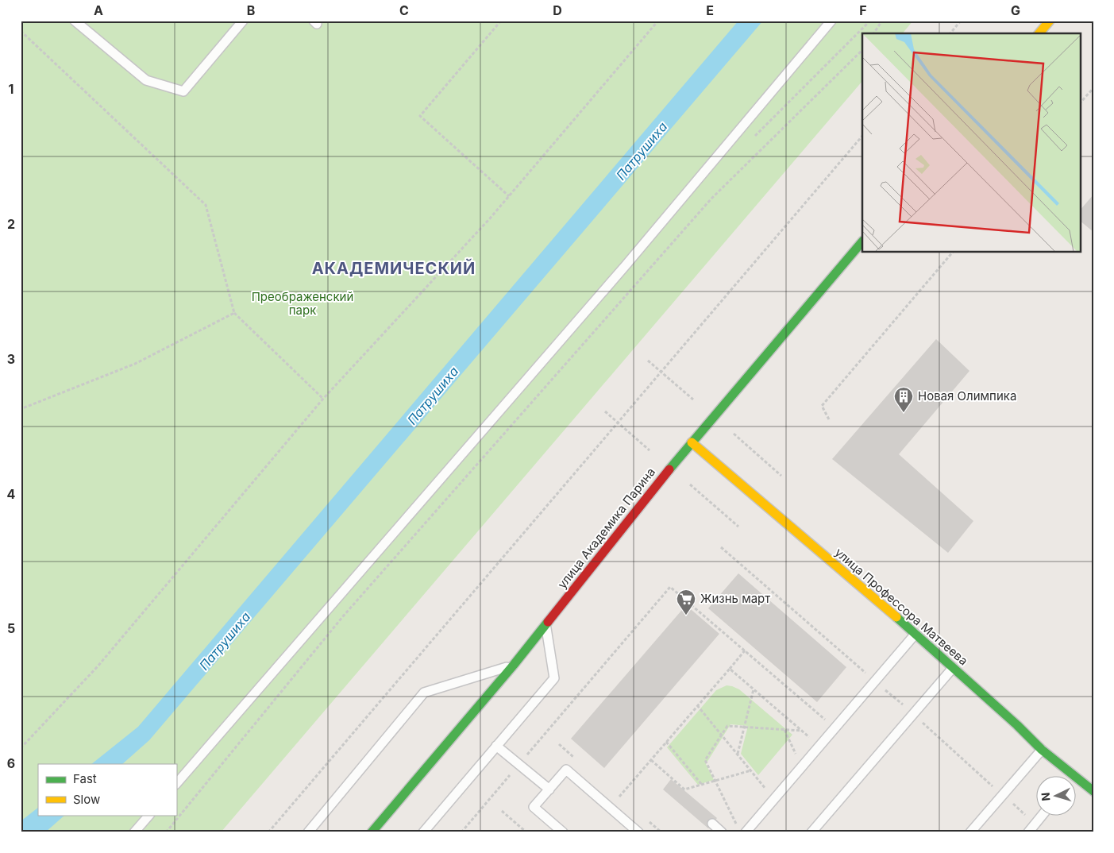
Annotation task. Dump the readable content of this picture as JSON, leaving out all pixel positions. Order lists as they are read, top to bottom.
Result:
{
  "streets": {
    "street": ["улица Академика Парина", "улица Профессора Матвеева"]
  },
  "crossings": [
    ["улица Академика Парина", "улица Профессора Матвеева"]
  ],
  "districts": ["АКАДЕМИЧЕСКИЙ"],
  "water": ["Патрушиха"],
  "parks": ["Преображенский парк"],
  "places": {
    "building": ["Новая Олимпика"],
    "supermarket": ["Жизнь март"]
  },
  "legend": ["Fast", "Slow"],
  "north": "left",
  "grid": {
    "columns": [
      "A",
      "B",
      "C",
      "D",
      "E",
      "F",
      "G"
    ],
    "rows": [
      "1",
      "2",
      "3",
      "4",
      "5",
      "6"
    ]
  }
}
